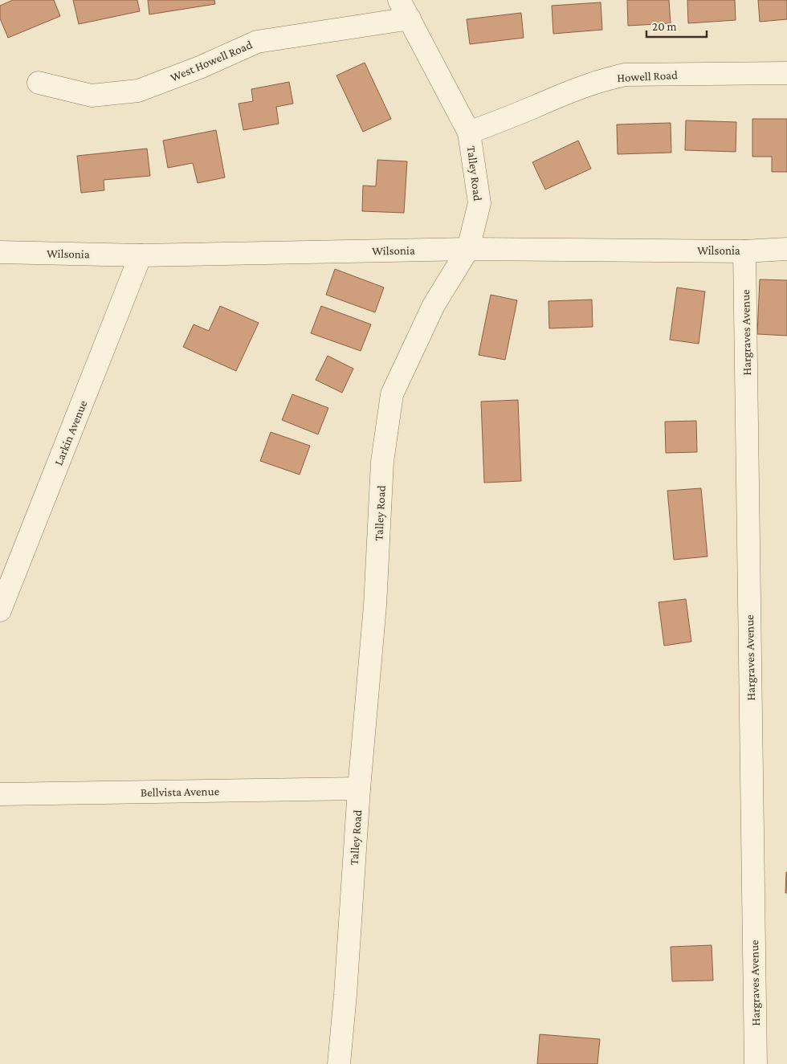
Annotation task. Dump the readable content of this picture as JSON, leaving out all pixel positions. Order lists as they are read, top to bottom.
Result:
{
  "streets": {
    "street": [
      "West Howell Road",
      "Howell Road",
      "Talley Road",
      "Wilsonia",
      "Hargraves Avenue",
      "Larkin Avenue",
      "Bellvista Avenue"
    ]
  },
  "crossings": [
    ["West Howell Road", "Talley Road"],
    ["Howell Road", "Talley Road"],
    ["Talley Road", "Wilsonia"],
    ["Talley Road", "Bellvista Avenue"],
    ["Wilsonia", "Hargraves Avenue"],
    ["Wilsonia", "Larkin Avenue"]
  ],
  "scale_bar": "20 m"
}
